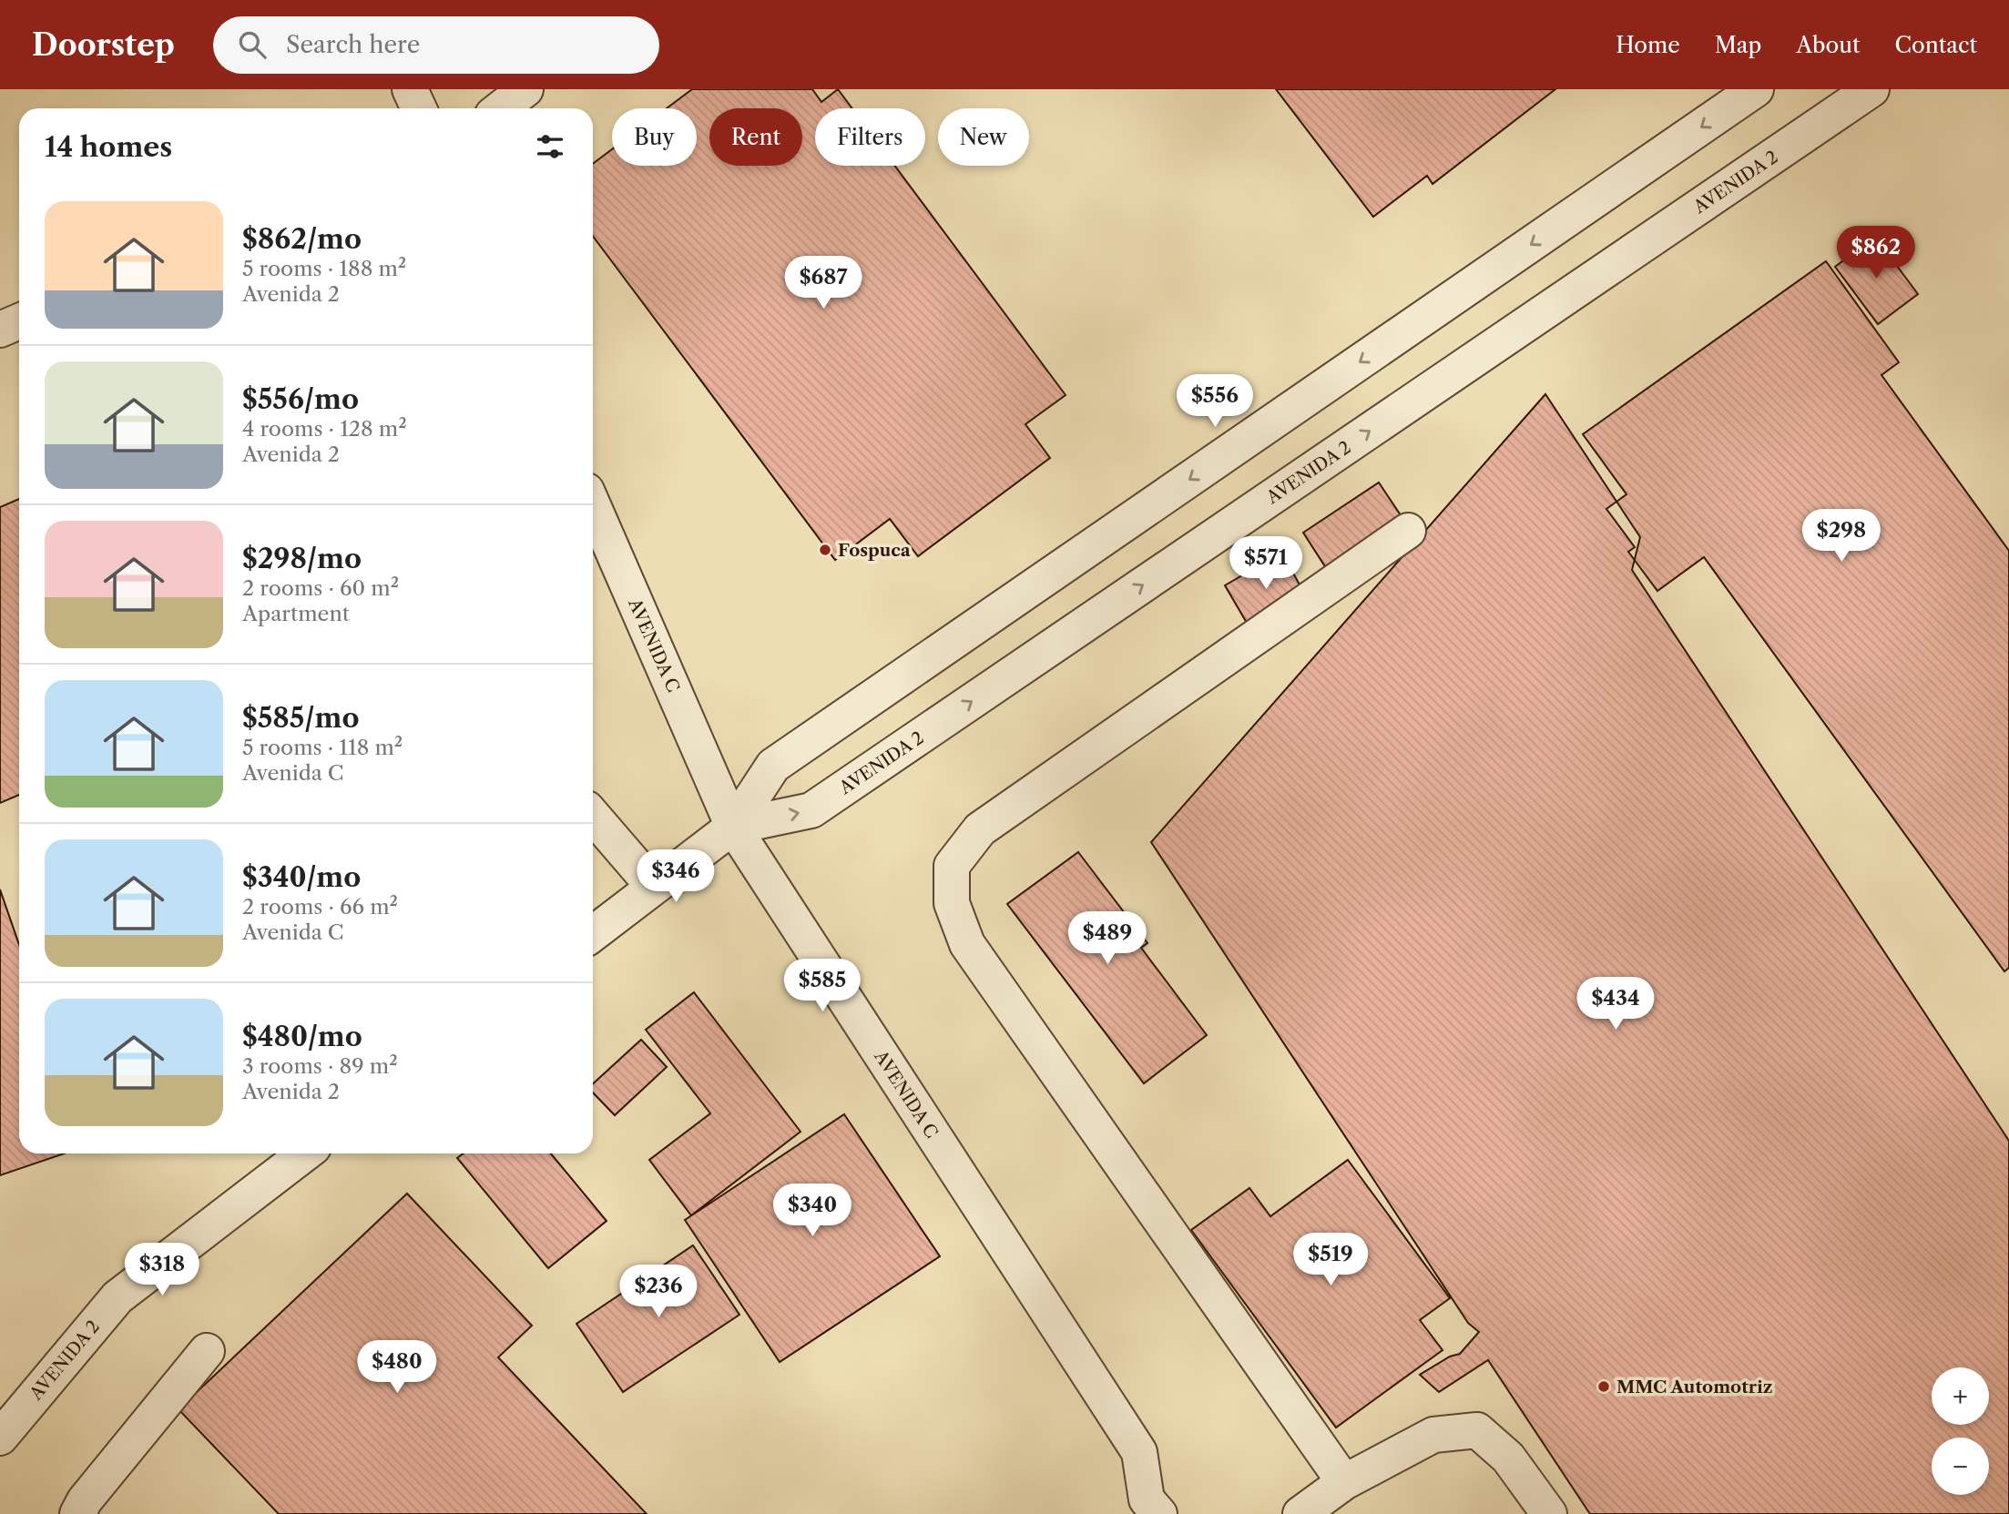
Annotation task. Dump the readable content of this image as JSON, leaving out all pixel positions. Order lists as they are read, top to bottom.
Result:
{
  "streets": {
    "street": ["AVENIDA 2", "AVENIDA C"]
  },
  "crossings": [
    ["AVENIDA 2", "AVENIDA C"]
  ],
  "places": ["Fospuca", "MMC Automotriz"],
  "page": {
    "header": "Doorstep",
    "search": "Search here",
    "nav": [
      "Home",
      "Map",
      "About",
      "Contact"
    ],
    "chip": [
      "Buy",
      "Rent",
      "Filters",
      "New"
    ],
    "heading": "14 homes",
    "list": [
      {
        "name": "$862/mo",
        "note": "5 rooms · 188 m² · Avenida 2"
      },
      {
        "name": "$556/mo",
        "note": "4 rooms · 128 m² · Avenida 2"
      },
      {
        "name": "$298/mo",
        "note": "2 rooms · 60 m² · Apartment"
      },
      {
        "name": "$585/mo",
        "note": "5 rooms · 118 m² · Avenida C"
      },
      {
        "name": "$340/mo",
        "note": "2 rooms · 66 m² · Avenida C"
      },
      {
        "name": "$480/mo",
        "note": "3 rooms · 89 m² · Avenida 2"
      }
    ],
    "price": [
      "$862",
      "$687",
      "$556",
      "$298",
      "$571",
      "$346",
      "$489",
      "$585",
      "$434",
      "$340",
      "$519",
      "$318",
      "$236",
      "$480"
    ],
    "map_buttons": ["+", "−"]
  }
}
